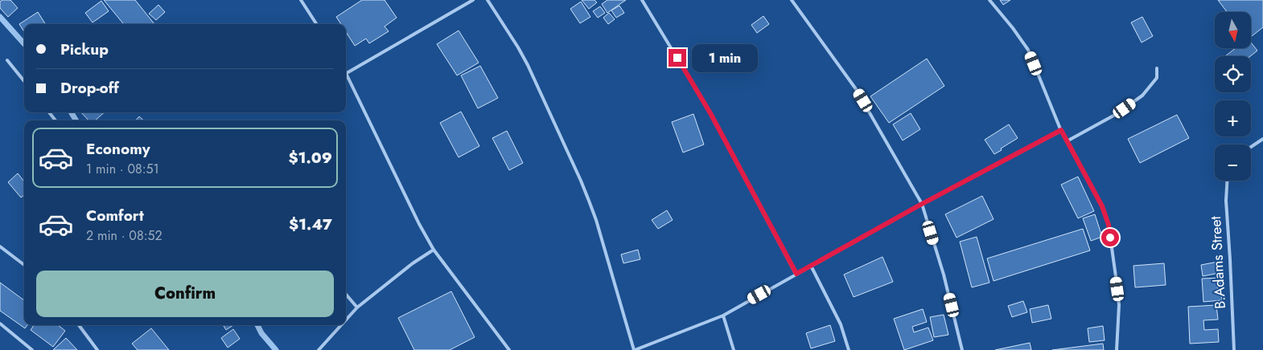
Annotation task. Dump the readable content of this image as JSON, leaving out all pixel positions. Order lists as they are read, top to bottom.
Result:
{
  "streets": {
    "lane": ["B.Adams Street"]
  },
  "north": "bottom",
  "page": {
    "map_buttons": ["+", "−"],
    "banner": ["Pickup", "Drop-off"],
    "bubble": "1 min",
    "list": [
      {
        "name": "Economy",
        "note": "1 min · 08:51",
        "value": "$1.09"
      },
      {
        "name": "Comfort",
        "note": "2 min · 08:52",
        "value": "$1.47"
      }
    ],
    "buttons": "Confirm"
  }
}
